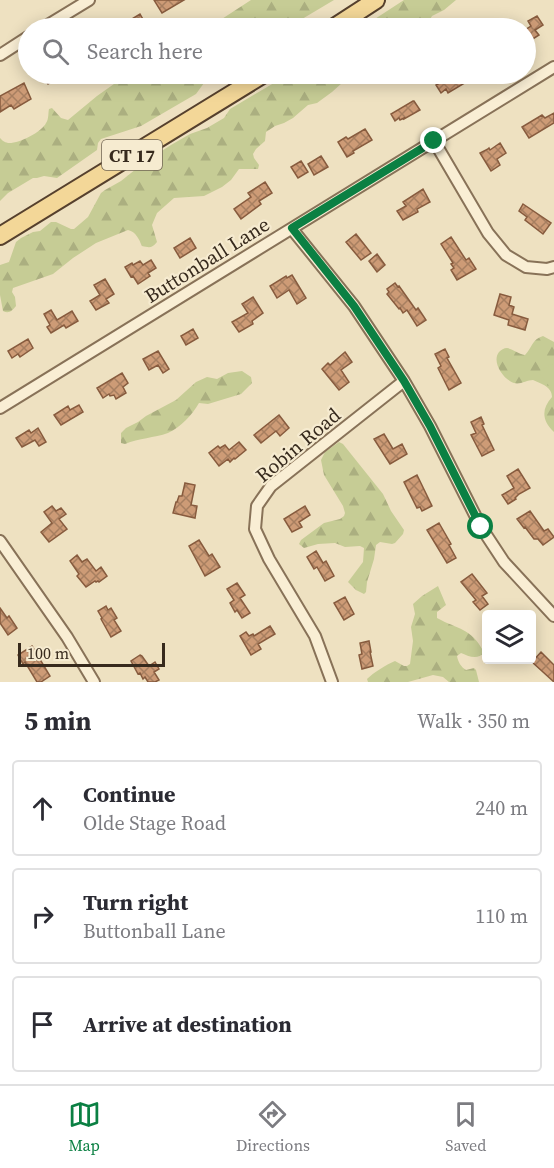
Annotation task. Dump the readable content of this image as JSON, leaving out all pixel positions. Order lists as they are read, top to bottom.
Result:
{
  "streets": {
    "main road": ["CT 17"],
    "street": ["Buttonball Lane", "Robin Road"]
  },
  "scale_bar": "100 m",
  "page": {
    "search": "Search here",
    "scale": "100 m",
    "heading": ["5 min", "Walk · 350 m"],
    "list": [
      ["Continue", "Olde Stage Road", "240 m"],
      ["Turn right", "Buttonball Lane", "110 m"],
      "Arrive at destination"
    ],
    "nav": ["Map", "Directions", "Saved"]
  }
}
